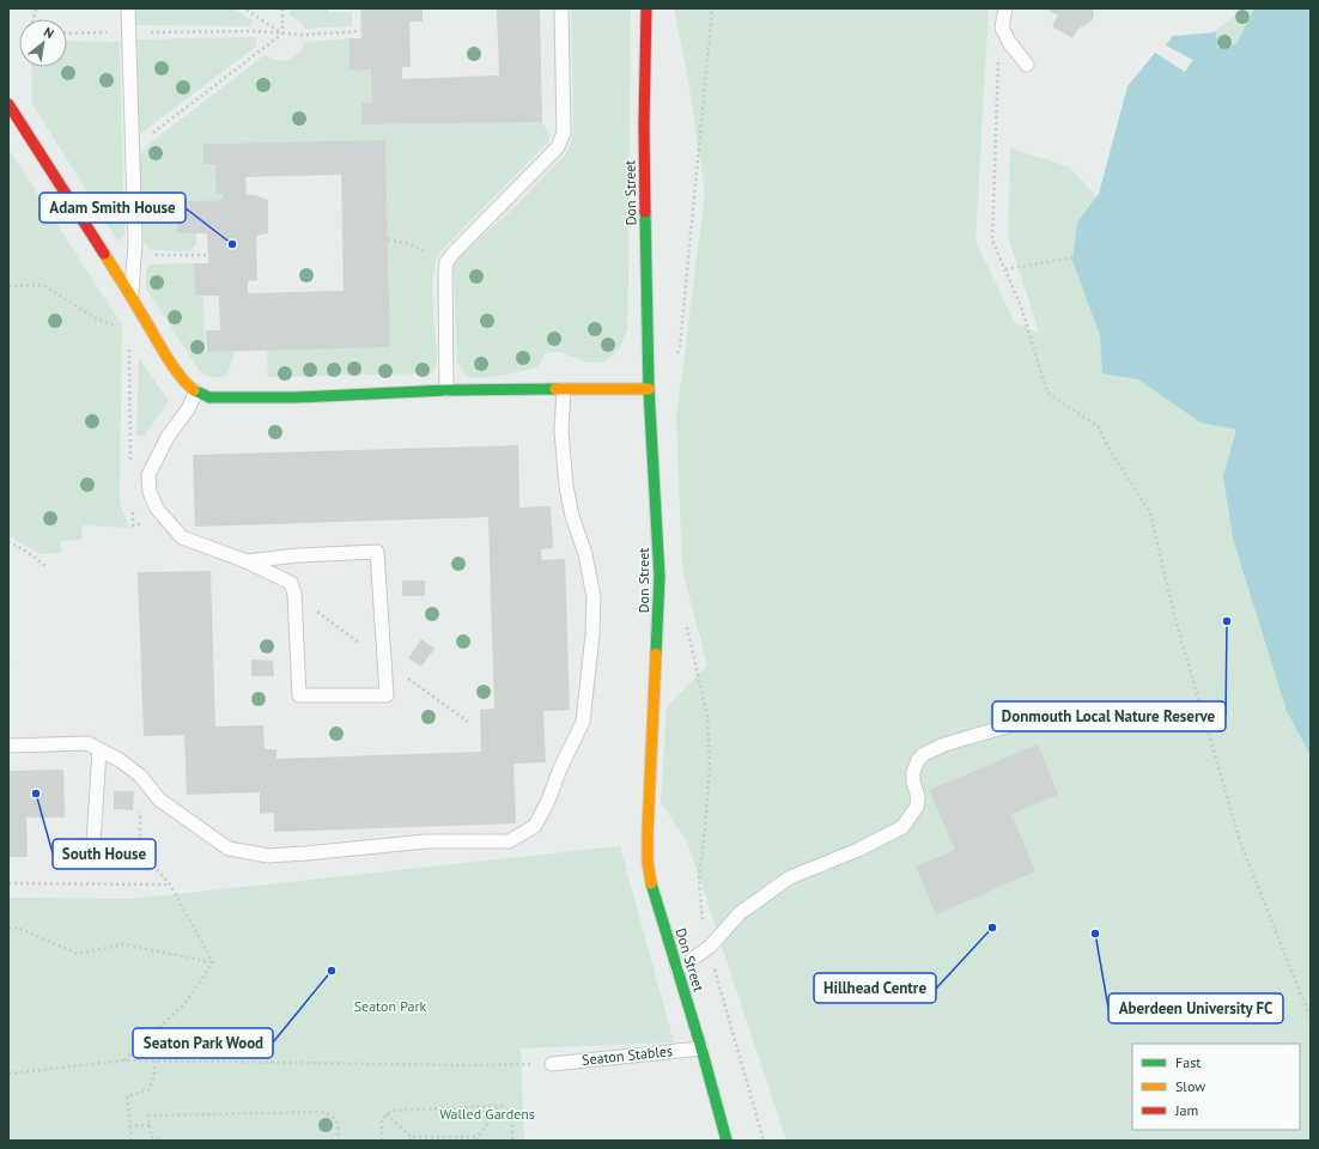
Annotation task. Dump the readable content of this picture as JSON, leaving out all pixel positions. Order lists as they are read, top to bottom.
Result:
{
  "streets": {
    "street": ["Don Street"],
    "lane": ["Seaton Stables"]
  },
  "crossings": [
    ["Don Street", "Seaton Stables"]
  ],
  "parks": ["Seaton Park", "Walled Gardens"],
  "places": [
    "Adam Smith House",
    "Donmouth Local Nature Reserve",
    "South House",
    "Hillhead Centre",
    "Aberdeen University FC",
    "Seaton Park Wood"
  ],
  "legend": ["Fast", "Slow", "Jam"],
  "north": "top right"
}
